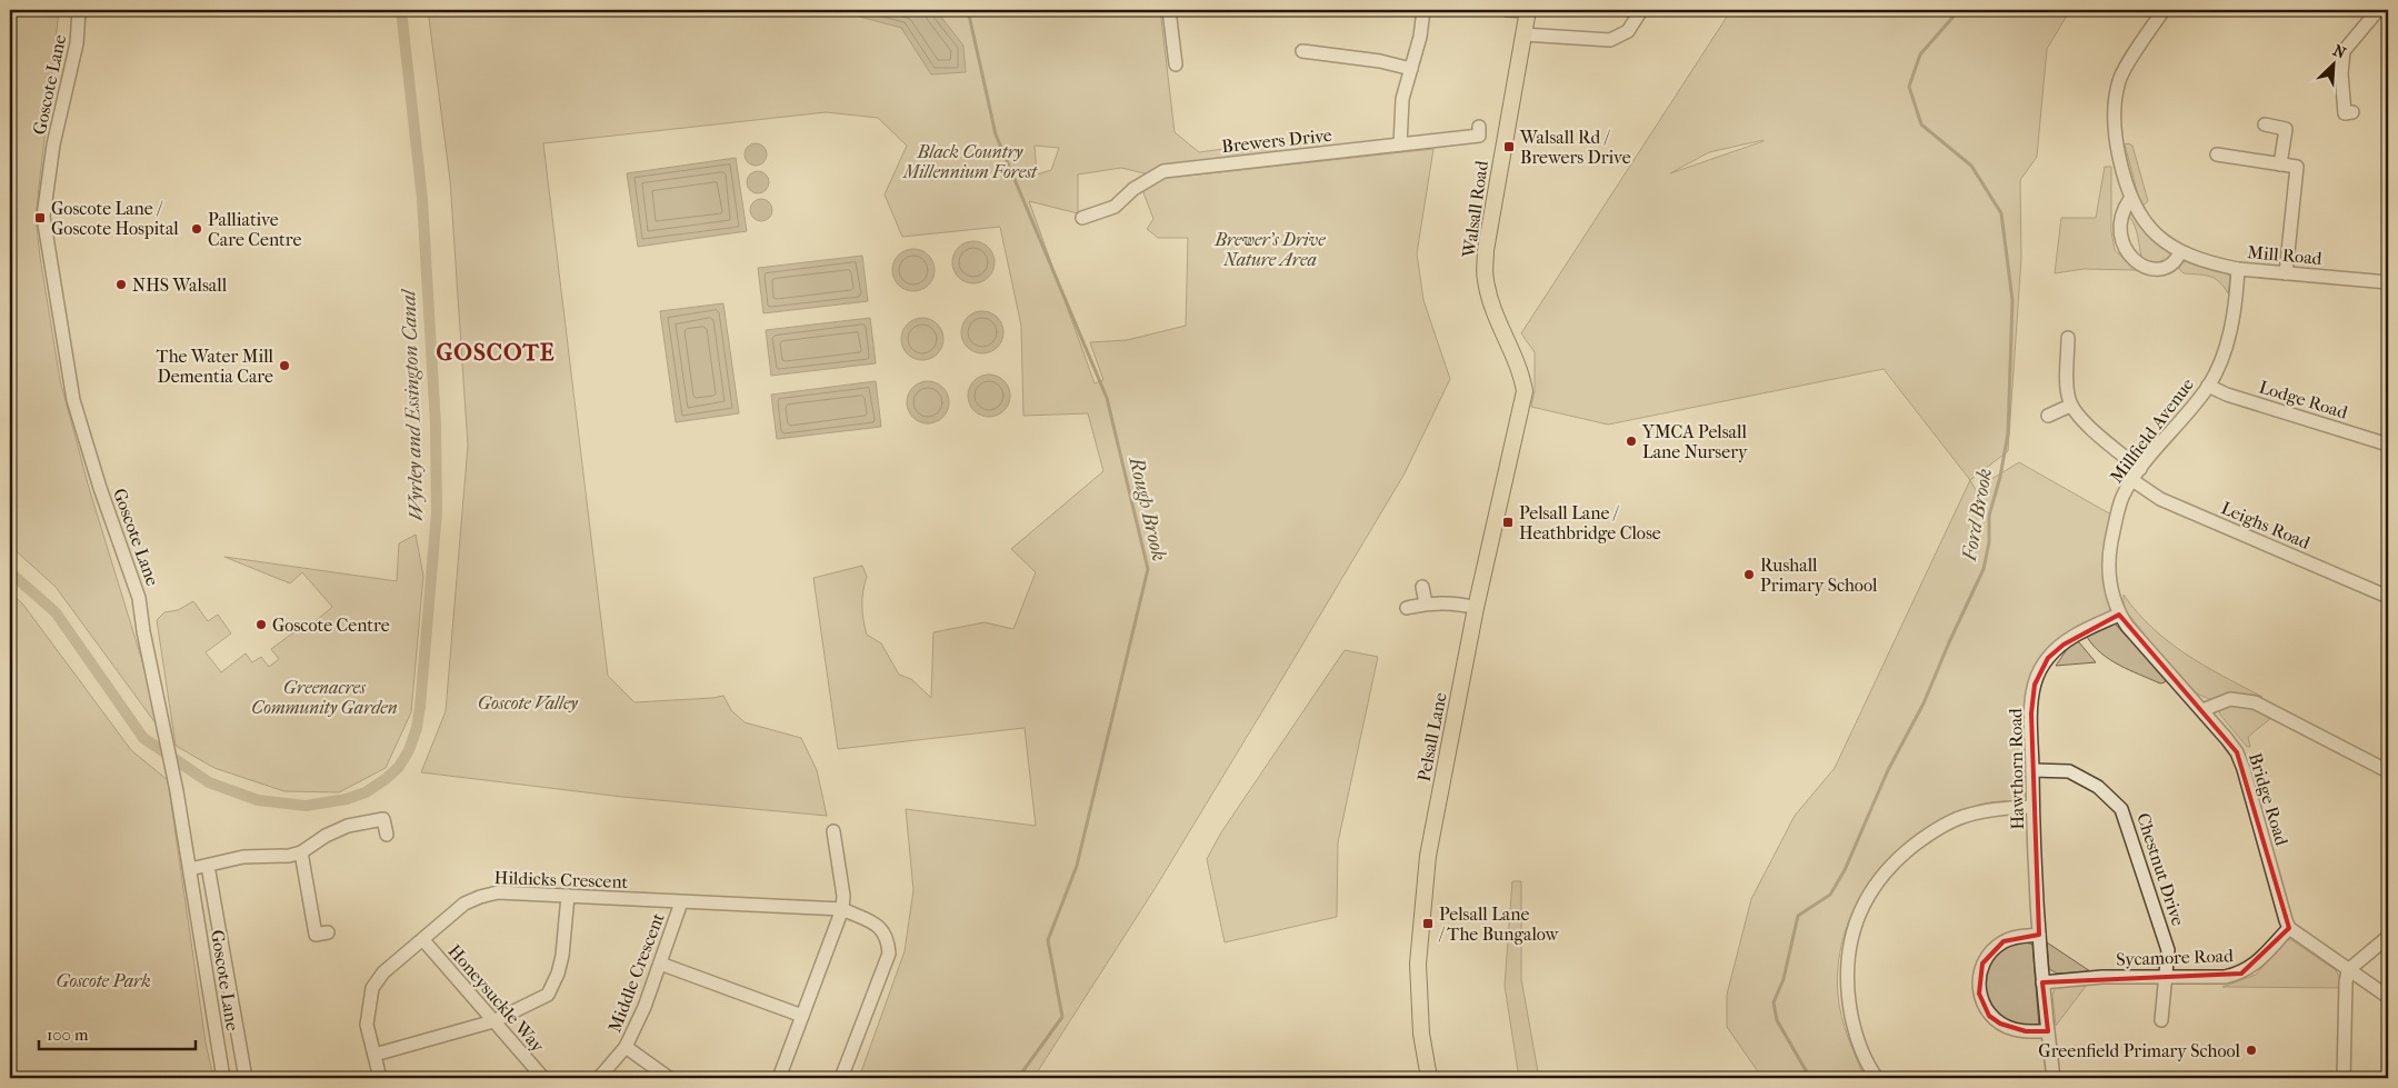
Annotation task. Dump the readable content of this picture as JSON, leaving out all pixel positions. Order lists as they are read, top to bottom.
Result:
{
  "streets": {
    "main road": ["Walsall Road", "Pelsall Lane"],
    "street": [
      "Goscote Lane",
      "Brewers Drive",
      "Mill Road",
      "Lodge Road",
      "Millfield Avenue",
      "Leighs Road",
      "Hawthorn Road",
      "Bridge Road",
      "Chestnut Drive",
      "Hildicks Crescent",
      "Sycamore Road",
      "Middle Crescent",
      "Honeysuckle Way"
    ]
  },
  "crossings": [
    ["Walsall Road", "Pelsall Lane"],
    ["Mill Road", "Millfield Avenue"],
    ["Lodge Road", "Millfield Avenue"],
    ["Millfield Avenue", "Leighs Road"],
    ["Millfield Avenue", "Hawthorn Road"],
    ["Millfield Avenue", "Bridge Road"],
    ["Hawthorn Road", "Bridge Road"],
    ["Hawthorn Road", "Chestnut Drive"],
    ["Hawthorn Road", "Sycamore Road"],
    ["Bridge Road", "Sycamore Road"],
    ["Chestnut Drive", "Sycamore Road"],
    ["Hildicks Crescent", "Middle Crescent"],
    ["Hildicks Crescent", "Honeysuckle Way"]
  ],
  "districts": ["GOSCOTE"],
  "water": ["Wyrley and Essington Canal", "Rough Brook", "Ford Brook"],
  "parks": [
    "Black Country Millennium Forest",
    "Brewer's Drive Nature Area",
    "Greenacres Community Garden",
    "Goscote Valley",
    "Goscote Park"
  ],
  "places": {
    "transit": [
      "Walsall Rd / Brewers Drive",
      "Goscote Lane / Goscote Hospital",
      "Pelsall Lane / Heathbridge Close",
      "Pelsall Lane / The Bungalow"
    ],
    "other": [
      "Palliative Care Centre",
      "NHS Walsall",
      "The Water Mill Dementia Care",
      "YMCA Pelsall Lane Nursery",
      "Rushall Primary School",
      "Goscote Centre",
      "Greenfield Primary School"
    ]
  },
  "scale_bar": "100 m",
  "north": "top right"
}
